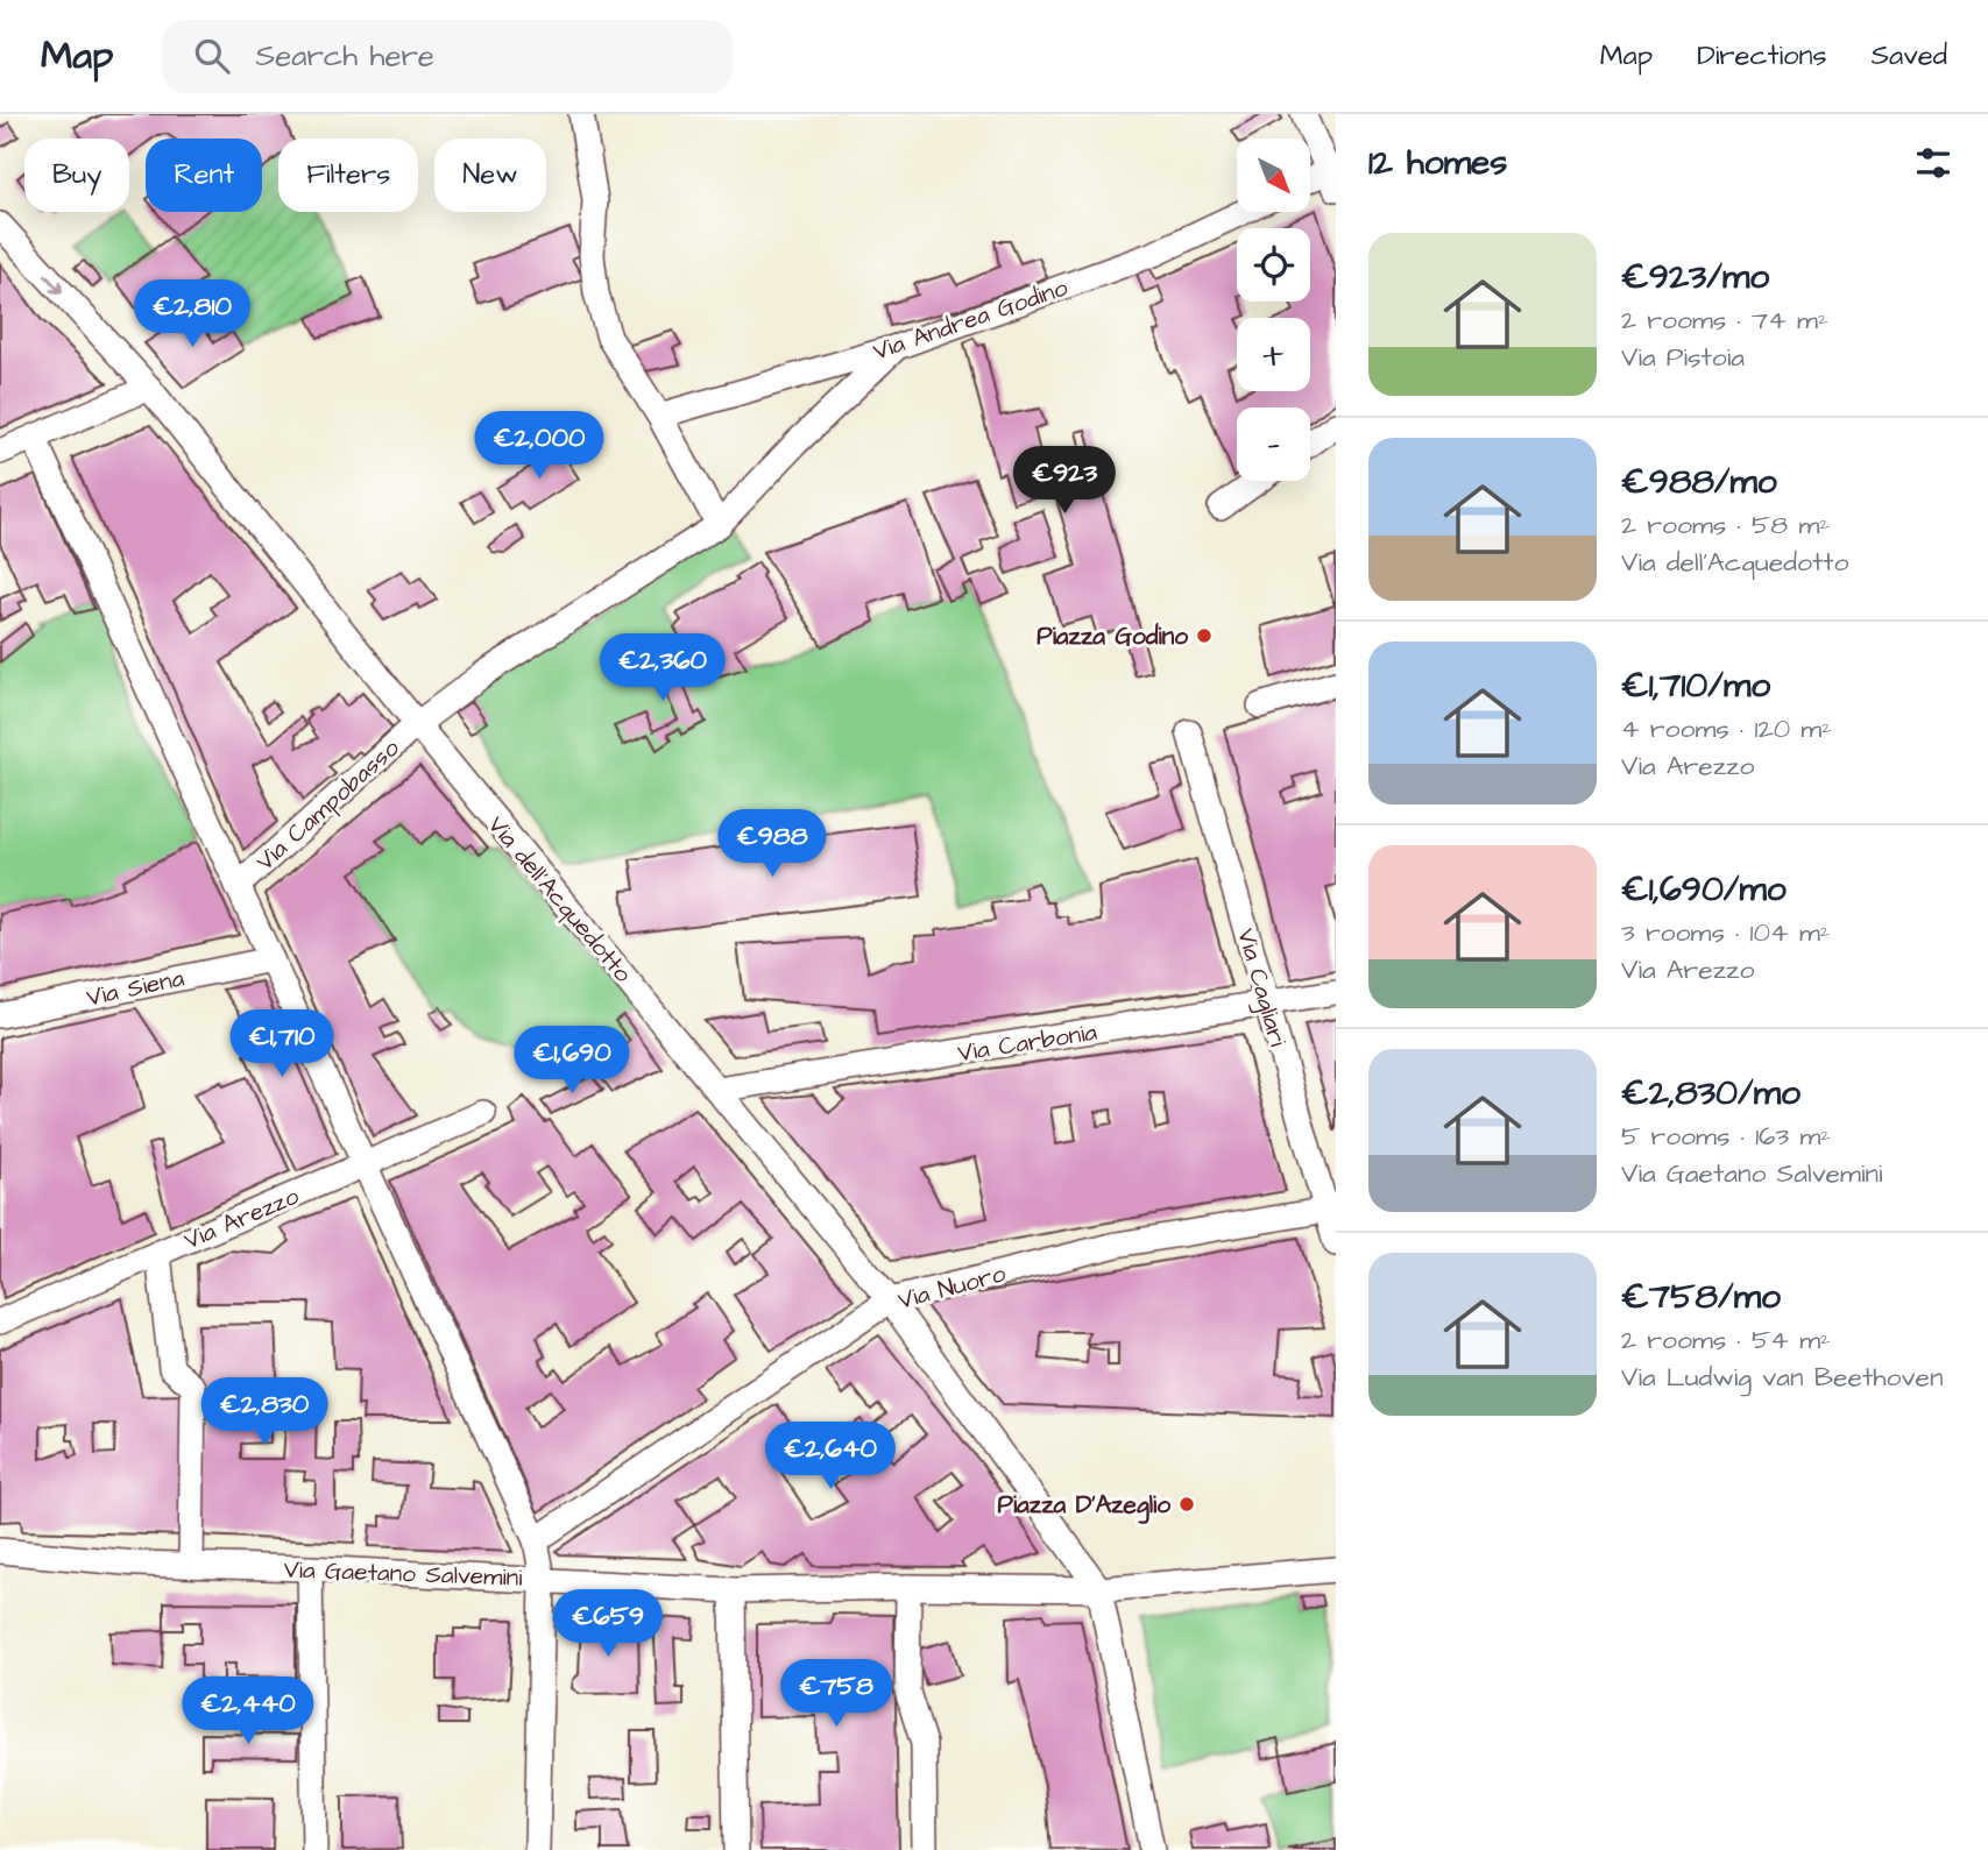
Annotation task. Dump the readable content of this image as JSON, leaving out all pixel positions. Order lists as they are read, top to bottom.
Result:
{
  "streets": {
    "street": [
      "Via Andrea Godino",
      "Via Campobasso",
      "Via dell'Acquedotto",
      "Via Siena",
      "Via Cagliari",
      "Via Carbonia",
      "Via Arezzo",
      "Via Nuoro",
      "Via Gaetano Salvemini"
    ]
  },
  "crossings": [
    ["Via Andrea Godino", "Via Campobasso"],
    ["Via Campobasso", "Via dell'Acquedotto"],
    ["Via dell'Acquedotto", "Via Carbonia"],
    ["Via dell'Acquedotto", "Via Nuoro"],
    ["Via dell'Acquedotto", "Via Gaetano Salvemini"],
    ["Via Cagliari", "Via Carbonia"],
    ["Via Cagliari", "Via Nuoro"]
  ],
  "places": ["Piazza Godino", "Piazza D'Azeglio"],
  "north": "bottom right",
  "page": {
    "header": "Map",
    "search": "Search here",
    "nav": ["Map", "Directions", "Saved"],
    "heading": "12 homes",
    "map_buttons": ["+", "−"],
    "chip": [
      "Buy",
      "Rent",
      "Filters",
      "New"
    ],
    "list": [
      {
        "name": "€923/mo",
        "note": "2 rooms · 74 m² · Via Pistoia"
      },
      {
        "name": "€988/mo",
        "note": "2 rooms · 58 m² · Via dell'Acquedotto"
      },
      {
        "name": "€1,710/mo",
        "note": "4 rooms · 120 m² · Via Arezzo"
      },
      {
        "name": "€1,690/mo",
        "note": "3 rooms · 104 m² · Via Arezzo"
      },
      {
        "name": "€2,830/mo",
        "note": "5 rooms · 163 m² · Via Gaetano Salvemini"
      },
      {
        "name": "€758/mo",
        "note": "2 rooms · 54 m² · Via Ludwig van Beethoven"
      }
    ],
    "price": [
      "€2,810",
      "€2,000",
      "€923",
      "€2,360",
      "€988",
      "€1,710",
      "€1,690",
      "€2,830",
      "€2,640",
      "€659",
      "€758",
      "€2,440"
    ]
  }
}
